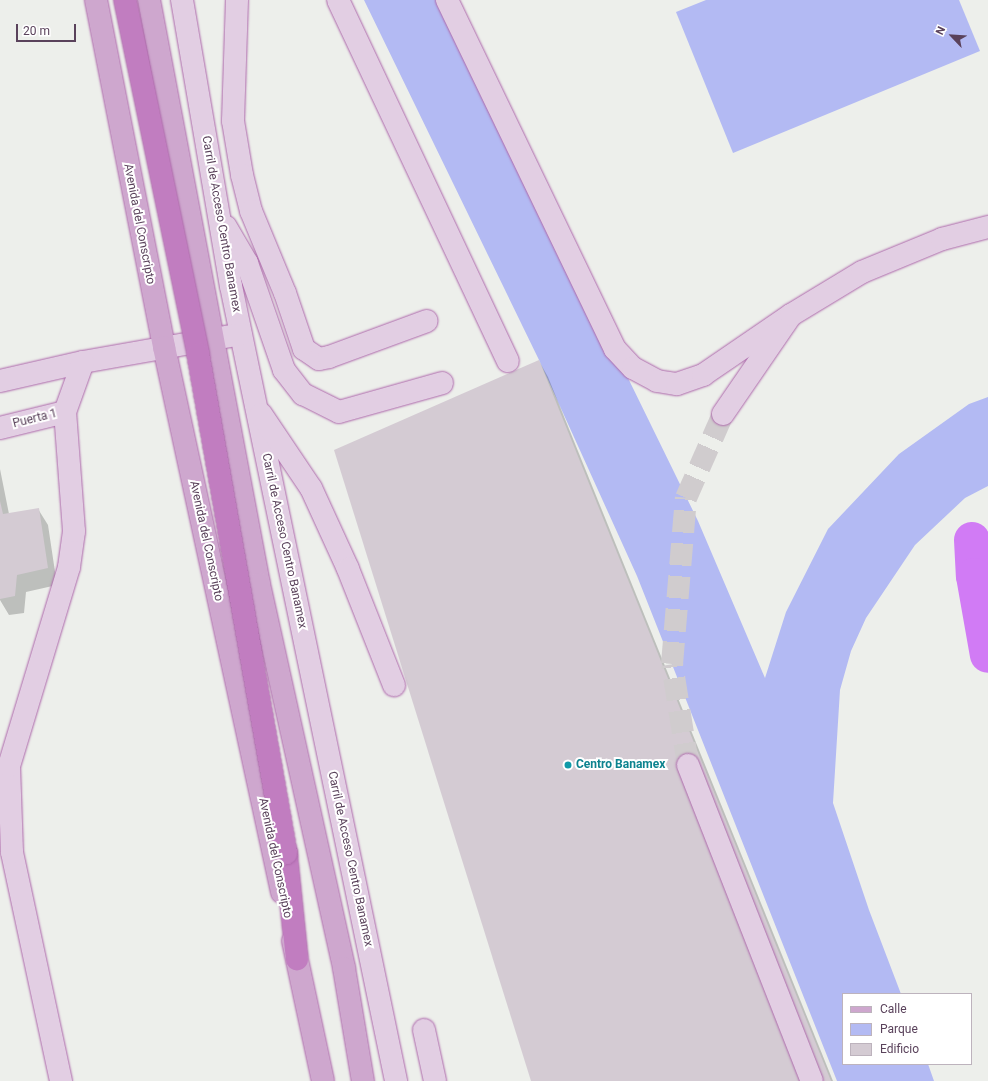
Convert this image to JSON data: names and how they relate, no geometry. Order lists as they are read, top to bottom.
{
  "streets": {
    "main road": ["Avenida del Conscripto"],
    "street": ["Carril de Acceso Centro Banamex", "Puerta 1"]
  },
  "places": ["Centro Banamex"],
  "legend": ["Calle", "Parque", "Edificio"],
  "scale_bar": "20 m",
  "north": "top left"
}
